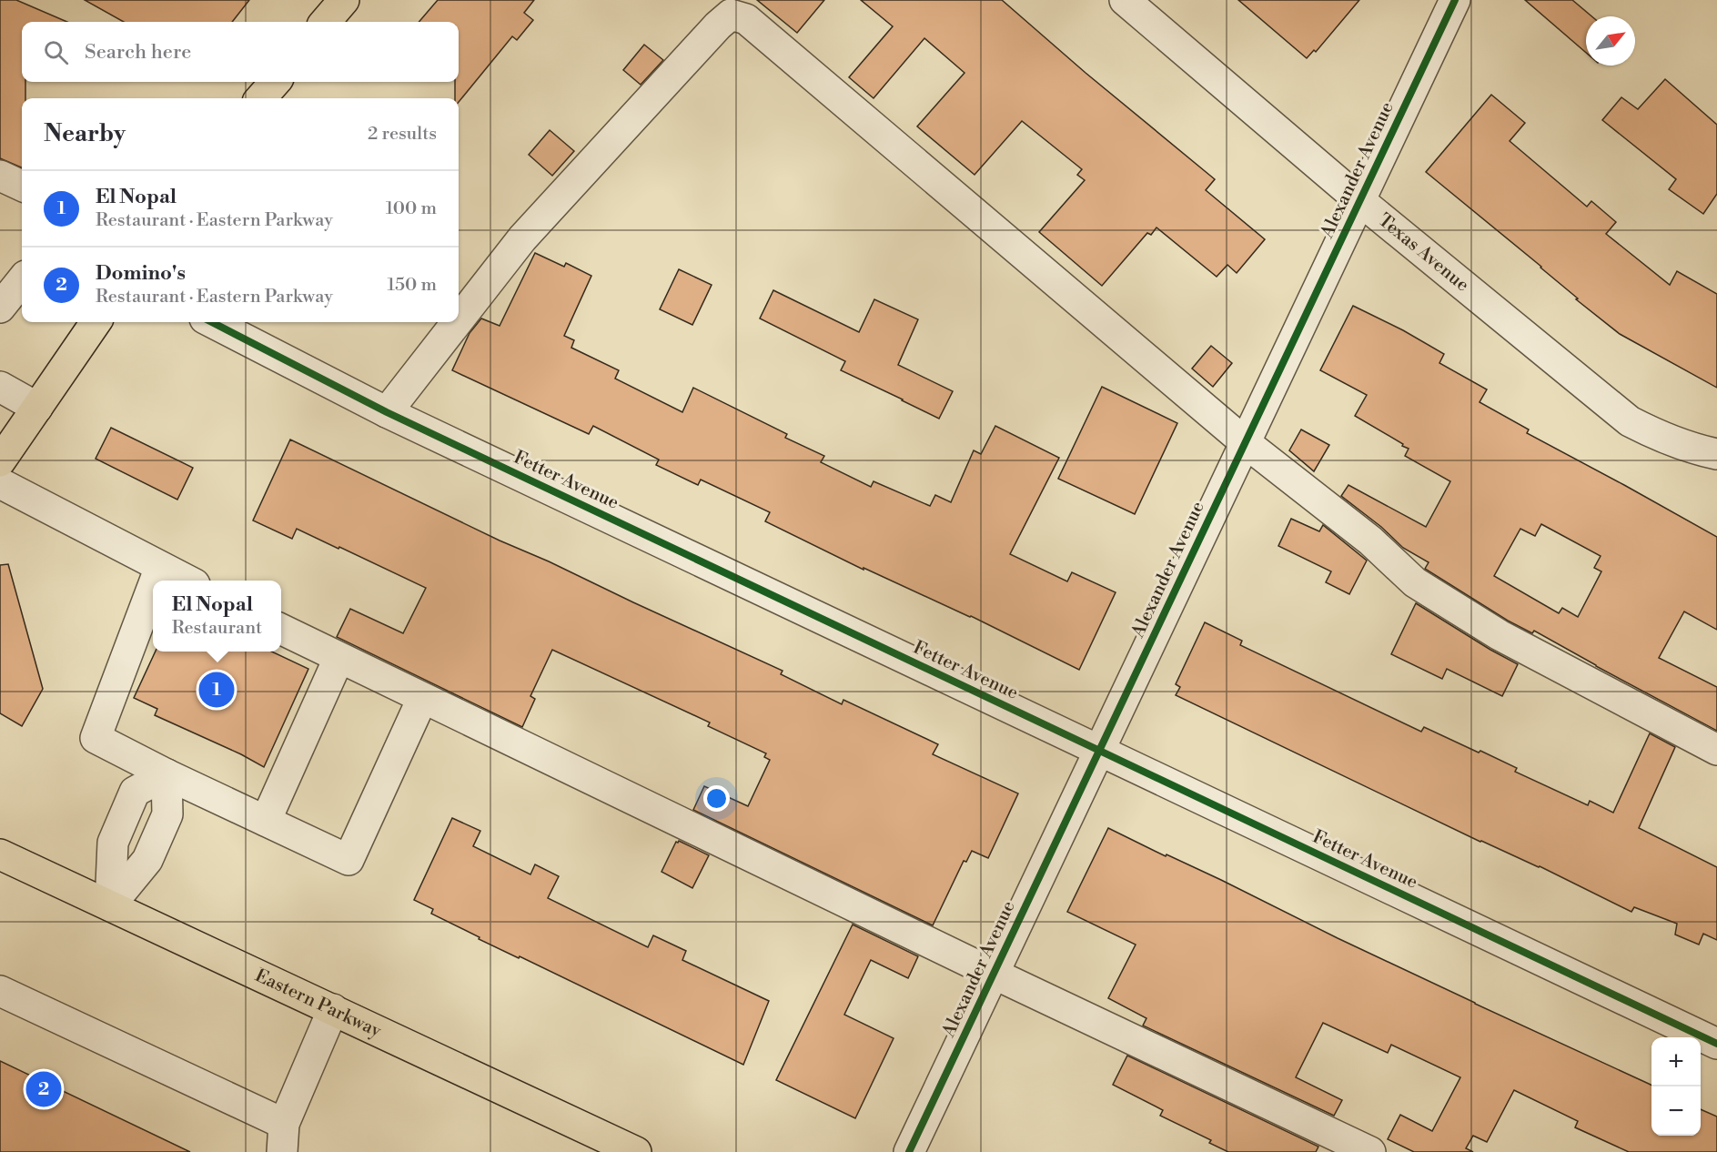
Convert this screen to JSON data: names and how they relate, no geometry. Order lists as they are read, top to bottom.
{
  "streets": {
    "main road": ["Eastern Parkway"],
    "street": ["Alexander Avenue", "Texas Avenue", "Fetter Avenue"]
  },
  "crossings": [
    ["Alexander Avenue", "Texas Avenue"],
    ["Alexander Avenue", "Fetter Avenue"]
  ],
  "north": "top right",
  "page": {
    "search": "Search here",
    "heading": ["Nearby", "2 results"],
    "list": [
      {
        "mark": "1",
        "name": "El Nopal",
        "note": "Restaurant · Eastern Parkway",
        "value": "100 m"
      },
      {
        "mark": "2",
        "name": "Domino's",
        "note": "Restaurant · Eastern Parkway",
        "value": "150 m"
      }
    ],
    "popup": ["El Nopal", "Restaurant"],
    "pins": ["1", "2"],
    "map_buttons": ["+", "−"]
  }
}
